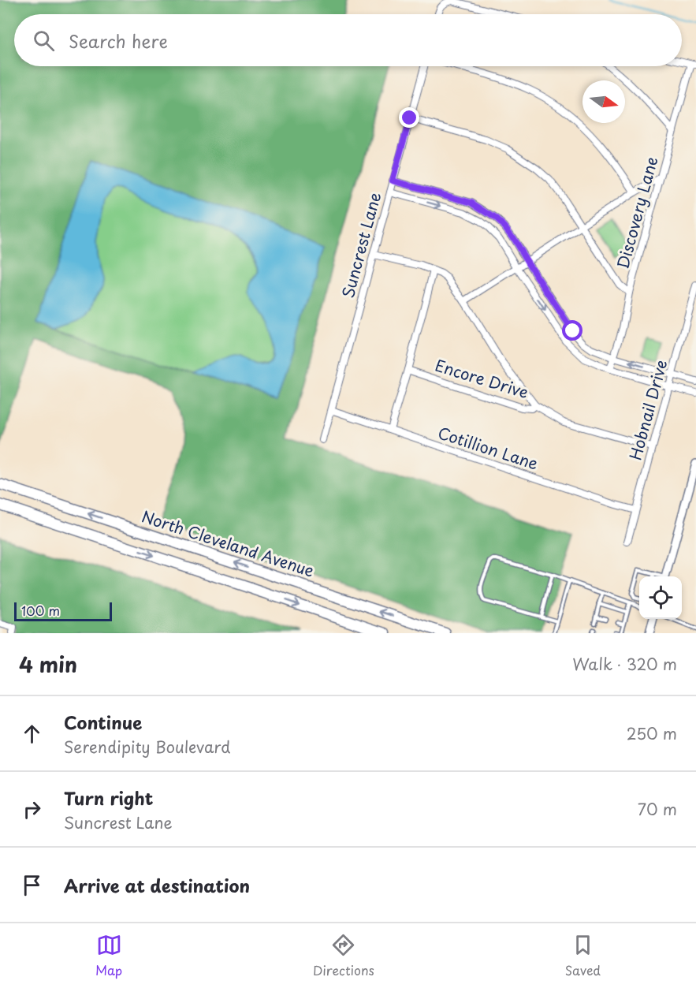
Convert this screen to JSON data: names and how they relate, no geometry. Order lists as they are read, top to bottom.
{
  "streets": {
    "main road": ["North Cleveland Avenue"],
    "street": [
      "Discovery Lane",
      "Suncrest Lane",
      "Encore Drive",
      "Hobnail Drive",
      "Cotillion Lane"
    ]
  },
  "crossings": [
    ["Suncrest Lane", "Cotillion Lane"],
    ["Encore Drive", "Hobnail Drive"],
    ["Hobnail Drive", "Cotillion Lane"]
  ],
  "scale_bar": "100 m",
  "north": "right",
  "page": {
    "search": "Search here",
    "scale": "100 m",
    "heading": ["4 min", "Walk · 320 m"],
    "list": [
      ["Continue", "Serendipity Boulevard", "250 m"],
      ["Turn right", "Suncrest Lane", "70 m"],
      "Arrive at destination"
    ],
    "nav": ["Map", "Directions", "Saved"]
  }
}
